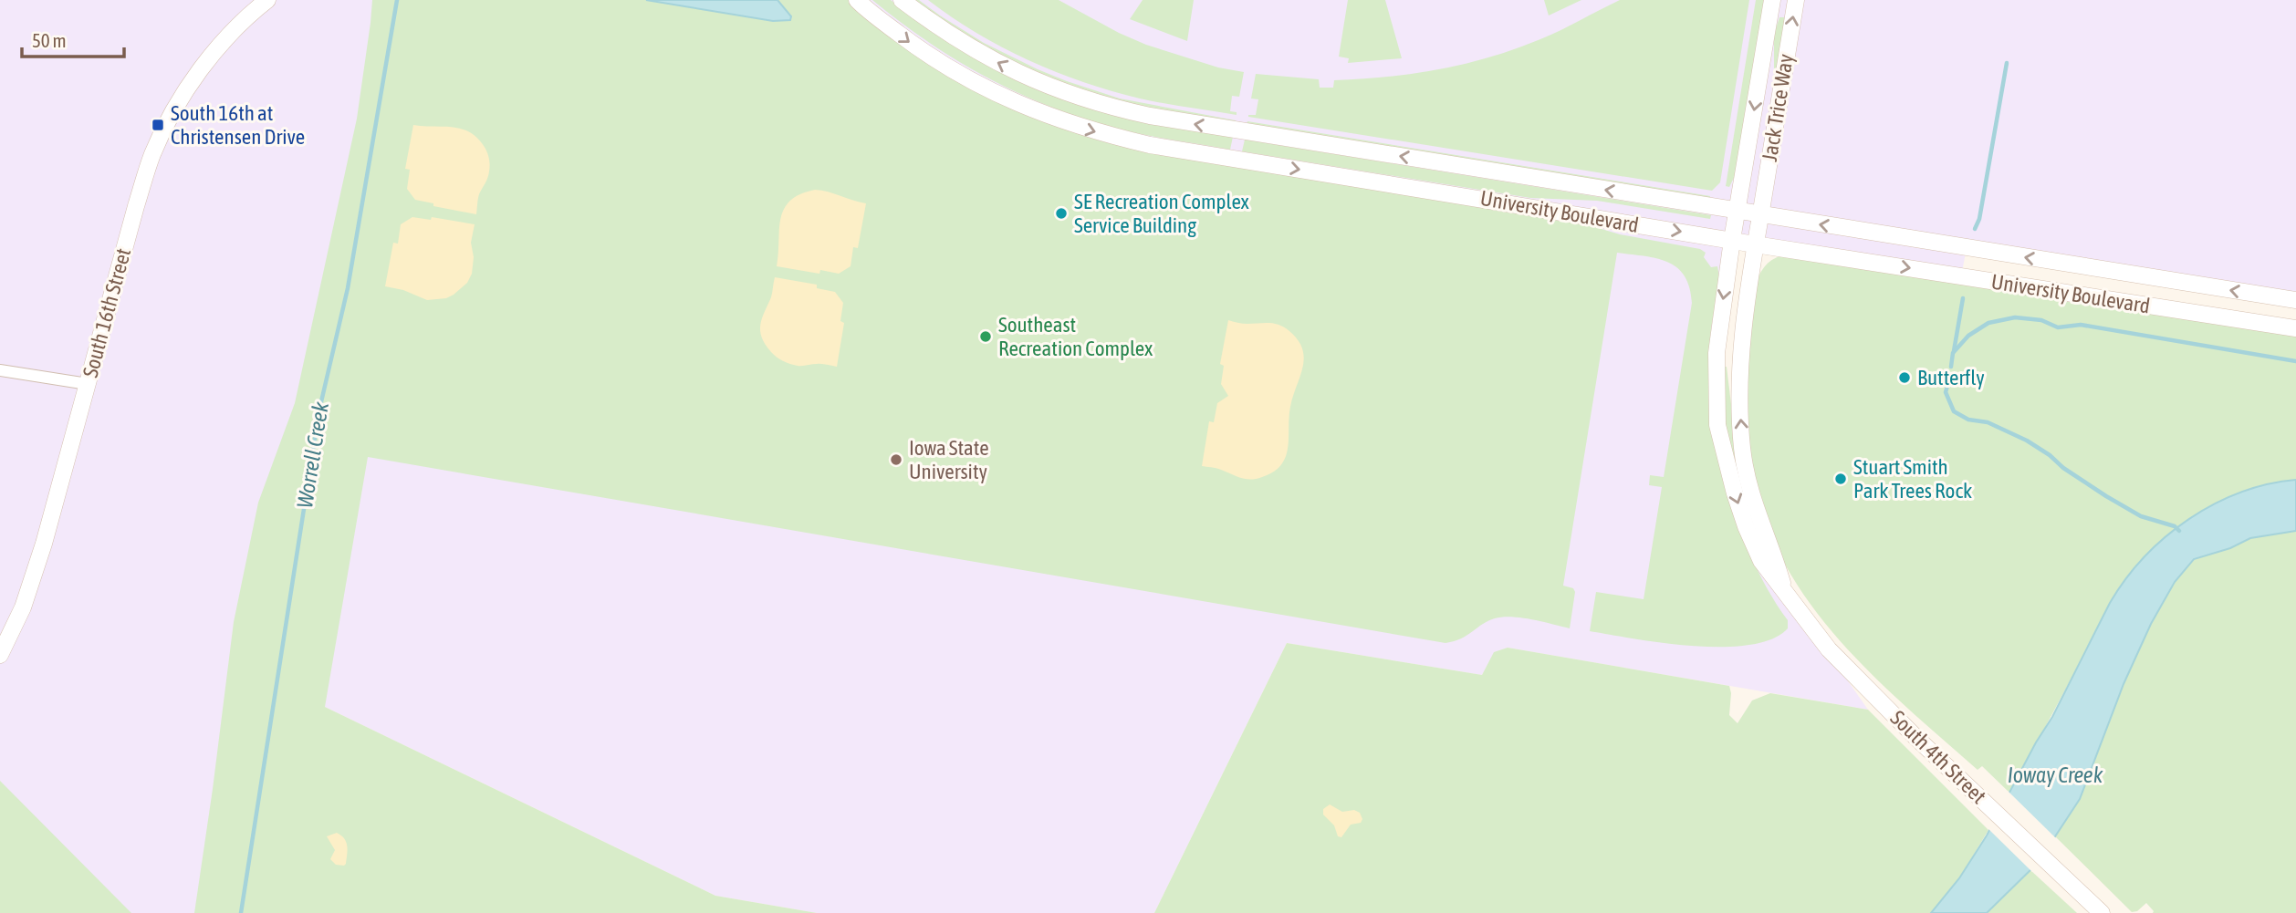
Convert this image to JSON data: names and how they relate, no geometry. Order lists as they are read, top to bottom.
{
  "streets": {
    "main road": [
      "Jack Trice Way",
      "University Boulevard",
      "South 16th Street",
      "South 4th Street"
    ]
  },
  "crossings": [
    ["Jack Trice Way", "University Boulevard"],
    ["Jack Trice Way", "South 4th Street"],
    ["University Boulevard", "South 4th Street"]
  ],
  "water": ["Worrell Creek", "Ioway Creek"],
  "places": {
    "transit": ["South 16th at Christensen Drive"],
    "other": [
      "SE Recreation Complex Service Building",
      "Southeast Recreation Complex",
      "Butterfly",
      "Iowa State University",
      "Stuart Smith Park Trees Rock"
    ]
  },
  "scale_bar": "50 m"
}
